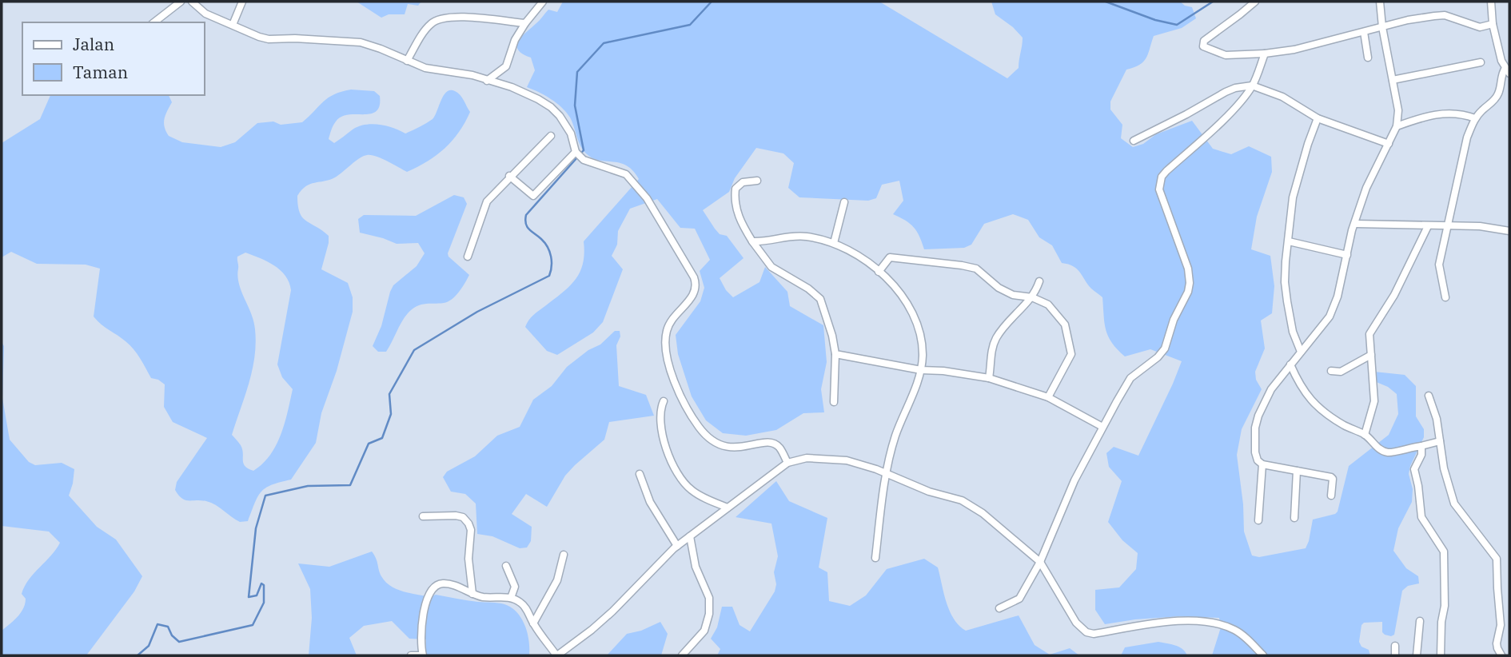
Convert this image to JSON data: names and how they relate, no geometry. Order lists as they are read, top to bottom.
{
  "legend": ["Jalan", "Taman"]
}
